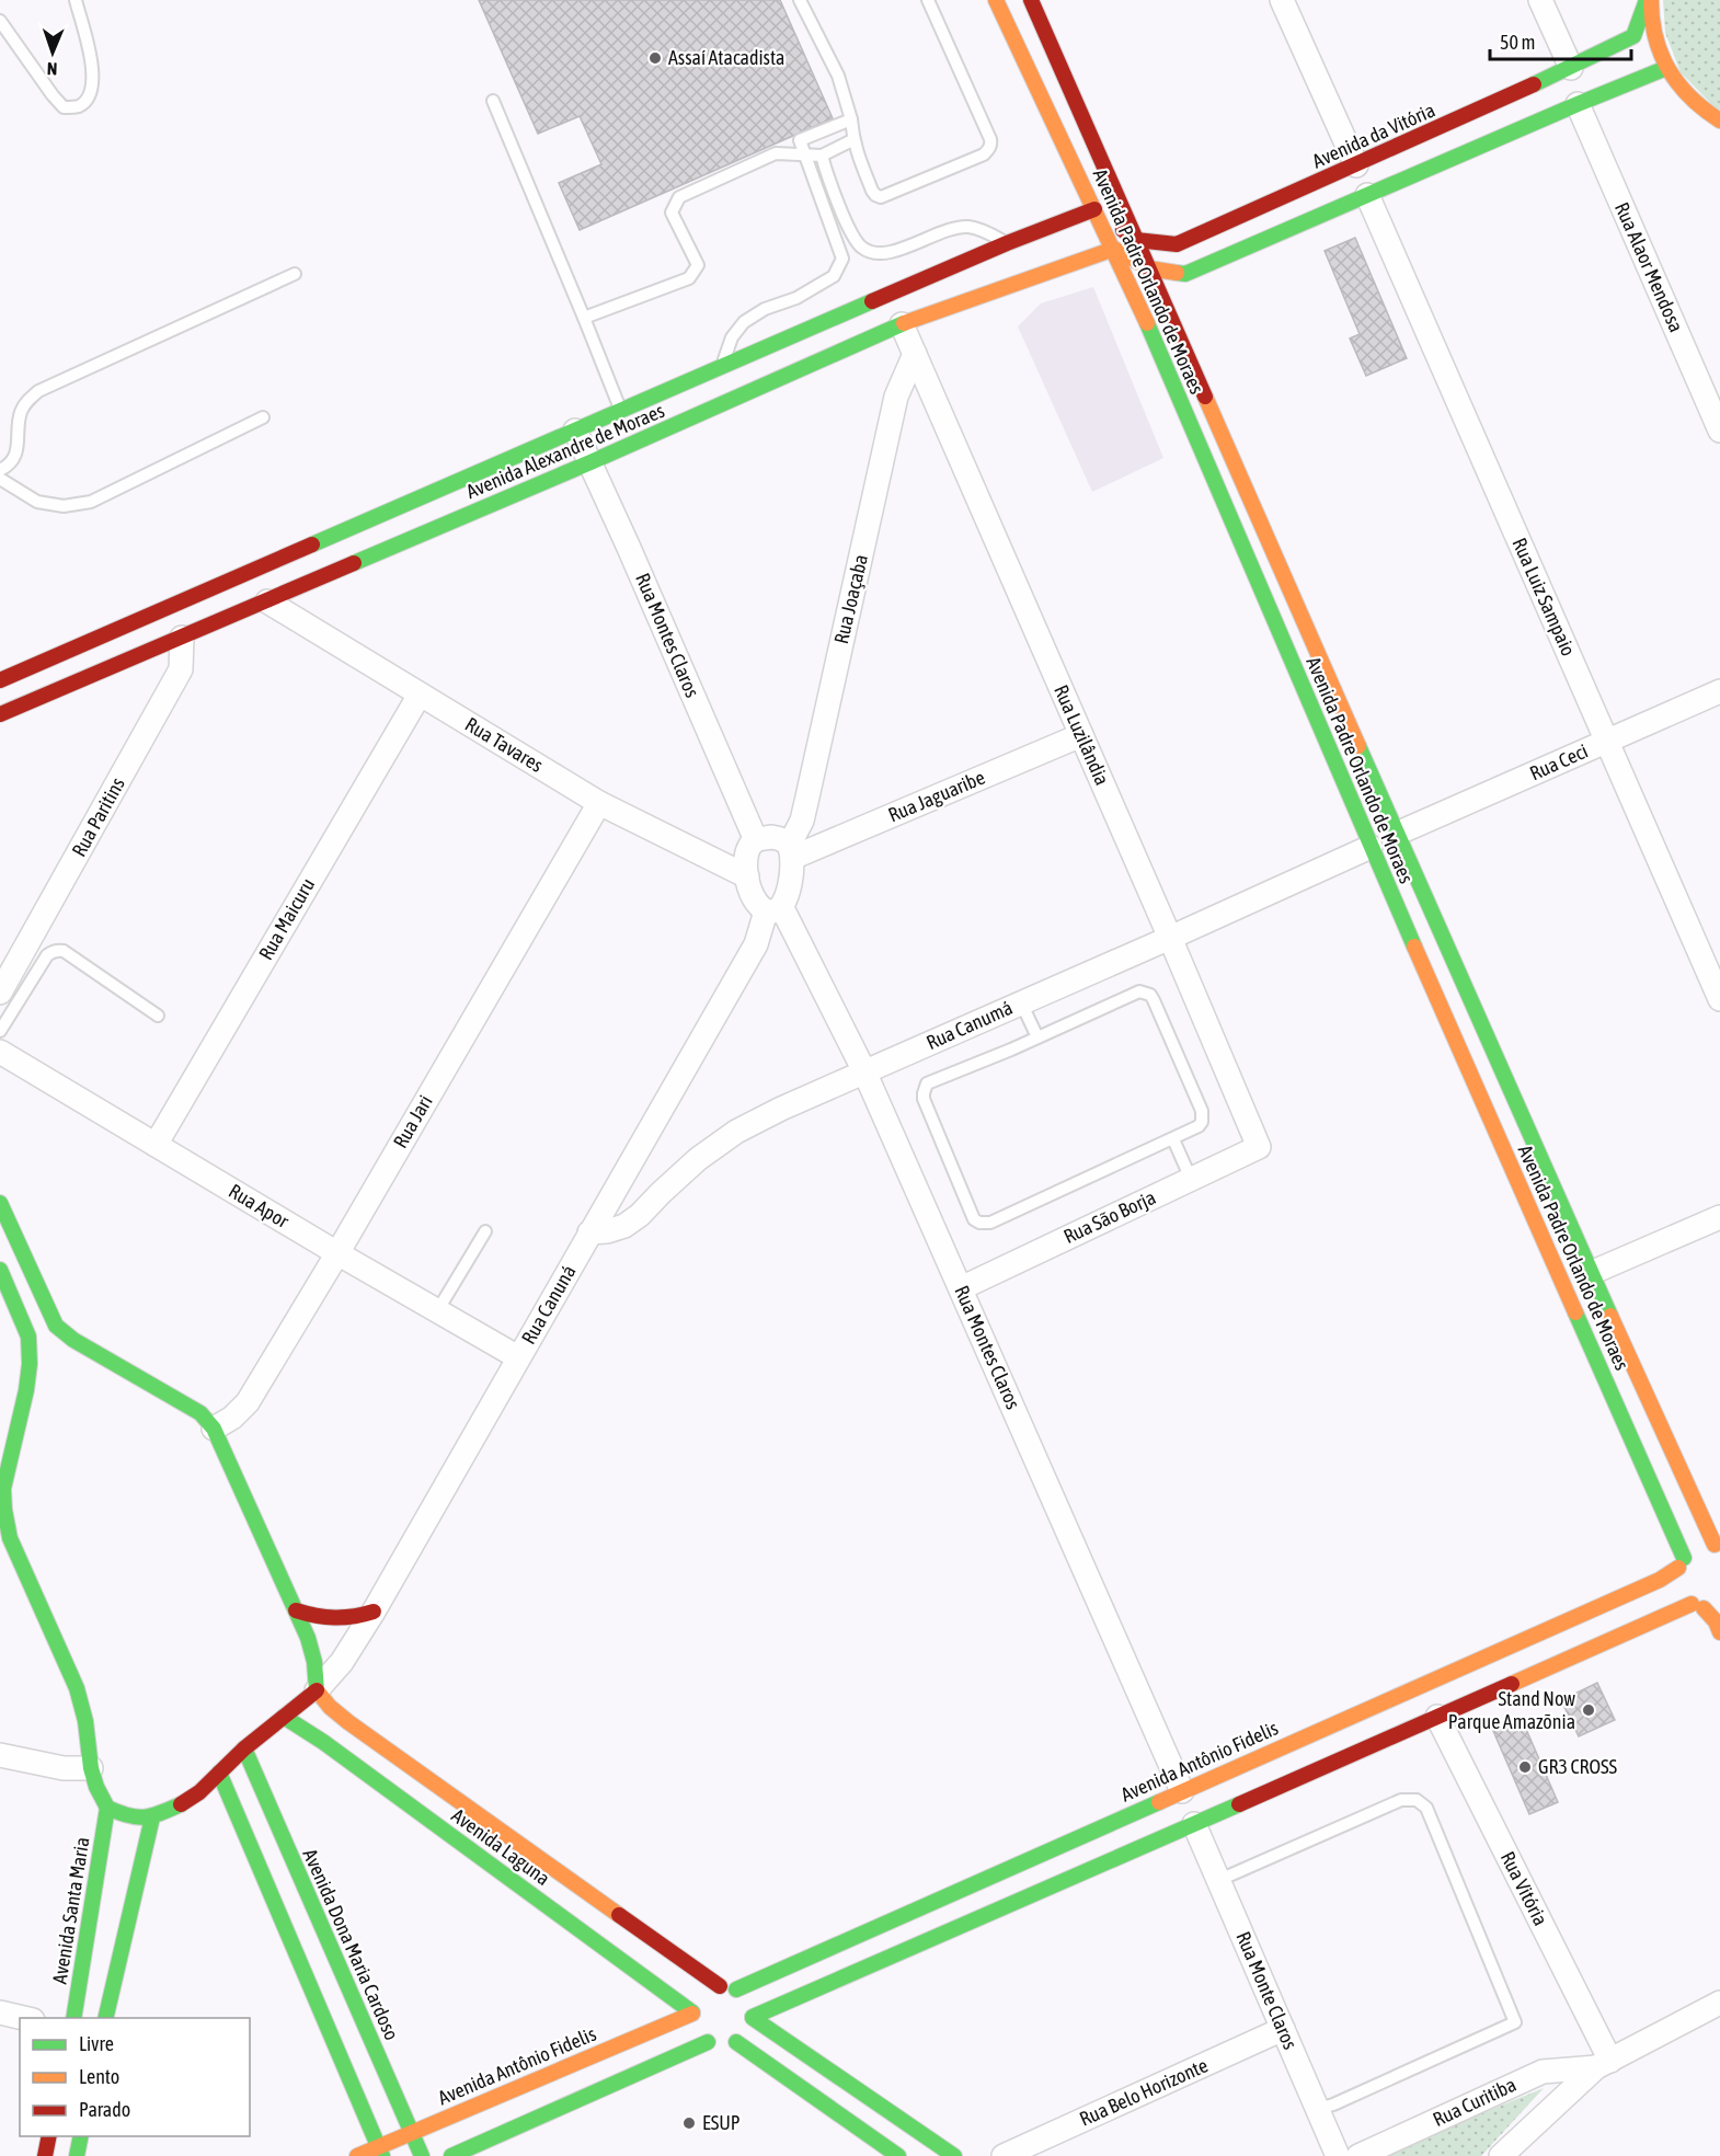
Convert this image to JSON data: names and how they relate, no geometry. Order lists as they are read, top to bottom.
{
  "streets": {
    "main road": [
      "Avenida da Vitória",
      "Avenida Padre Orlando de Moraes",
      "Avenida Alexandre de Moraes",
      "Avenida Antônio Fidelis",
      "Avenida Laguna",
      "Avenida Santa Maria",
      "Avenida Dona Maria Cardoso"
    ],
    "street": [
      "Rua Alaor Mendosa",
      "Rua Luiz Sampaio",
      "Rua Joaçaba",
      "Rua Montes Claros",
      "Rua Luzilândia",
      "Rua Tavares",
      "Rua Ceci",
      "Rua Jaguaribe",
      "Rua Paritins",
      "Rua Maicuru",
      "Rua Canumá",
      "Rua Jari",
      "Rua Apor",
      "Rua São Borja",
      "Rua Canuná",
      "Rua Vitória",
      "Rua Monte Claros",
      "Rua Belo Horizonte",
      "Rua Curitiba"
    ]
  },
  "crossings": [
    ["Avenida da Vitória", "Avenida Padre Orlando de Moraes"],
    ["Avenida da Vitória", "Avenida Alexandre de Moraes"],
    ["Avenida Padre Orlando de Moraes", "Avenida Alexandre de Moraes"],
    ["Avenida Padre Orlando de Moraes", "Rua Ceci"],
    ["Avenida Padre Orlando de Moraes", "Rua Canumá"],
    ["Avenida Padre Orlando de Moraes", "Avenida Antônio Fidelis"],
    ["Avenida Alexandre de Moraes", "Rua Montes Claros"],
    ["Avenida Alexandre de Moraes", "Rua Luzilândia"],
    ["Avenida Alexandre de Moraes", "Rua Tavares"],
    ["Avenida Alexandre de Moraes", "Rua Paritins"],
    ["Rua Luiz Sampaio", "Rua Ceci"],
    ["Rua Joaçaba", "Rua Montes Claros"],
    ["Rua Joaçaba", "Rua Luzilândia"],
    ["Rua Joaçaba", "Rua Tavares"],
    ["Rua Joaçaba", "Rua Jaguaribe"],
    ["Rua Joaçaba", "Rua Canuná"],
    ["Rua Montes Claros", "Rua Tavares"],
    ["Rua Montes Claros", "Rua Jaguaribe"],
    ["Rua Montes Claros", "Rua Canumá"],
    ["Rua Montes Claros", "Rua São Borja"],
    ["Rua Montes Claros", "Rua Canuná"],
    ["Rua Montes Claros", "Avenida Antônio Fidelis"],
    ["Rua Luzilândia", "Rua Jaguaribe"],
    ["Rua Luzilândia", "Rua Canumá"],
    ["Rua Luzilândia", "Rua São Borja"],
    ["Rua Tavares", "Rua Jaguaribe"],
    ["Rua Tavares", "Rua Maicuru"],
    ["Rua Tavares", "Rua Jari"],
    ["Rua Tavares", "Rua Canuná"],
    ["Rua Jaguaribe", "Rua Canuná"],
    ["Rua Maicuru", "Rua Apor"],
    ["Rua Canumá", "Rua Canuná"],
    ["Rua Jari", "Rua Apor"],
    ["Rua Apor", "Rua Canuná"],
    ["Rua Canuná", "Avenida Laguna"],
    ["Avenida Antônio Fidelis", "Avenida Laguna"],
    ["Avenida Antônio Fidelis", "Avenida Dona Maria Cardoso"],
    ["Rua Vitória", "Rua Curitiba"],
    ["Rua Monte Claros", "Rua Belo Horizonte"]
  ],
  "places": [
    "Assaí Atacadista",
    "Stand Now Parque Amazõnia",
    "GR3 CROSS",
    "ESUP"
  ],
  "legend": ["Livre", "Lento", "Parado"],
  "scale_bar": "50 m",
  "north": "bottom"
}
